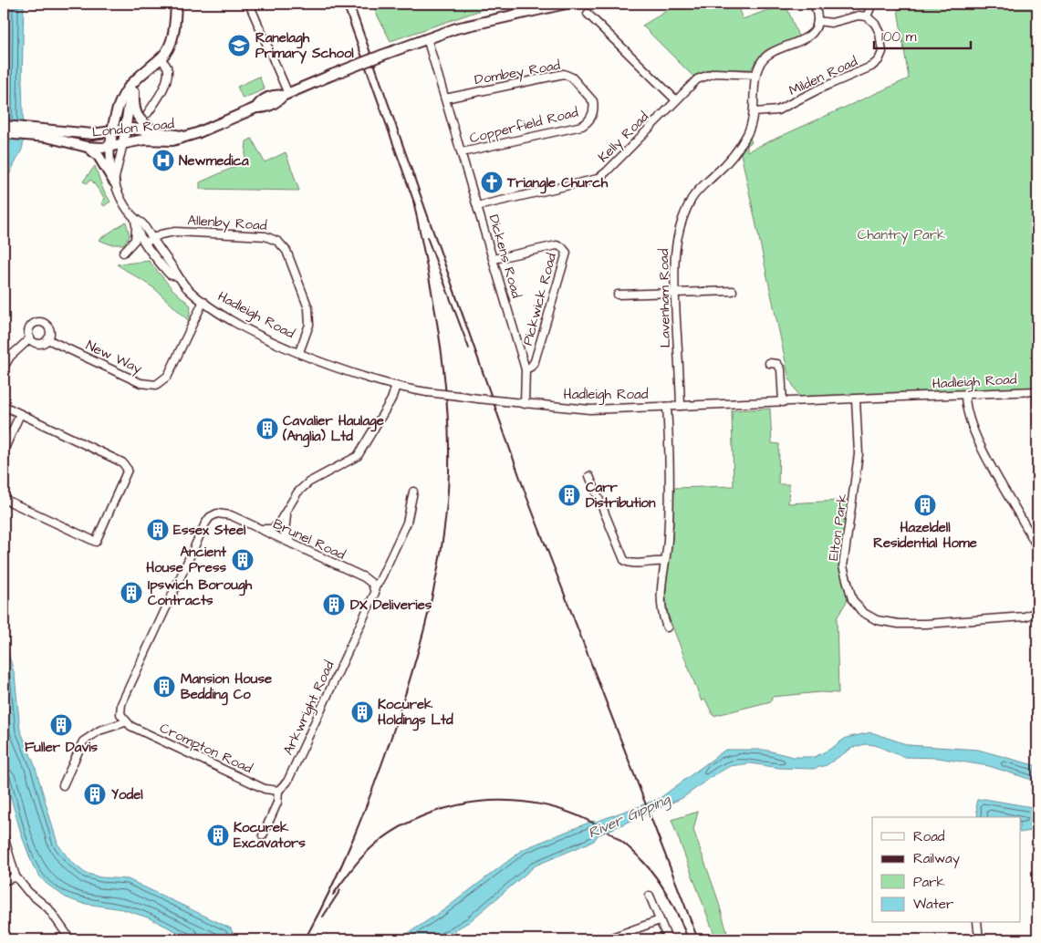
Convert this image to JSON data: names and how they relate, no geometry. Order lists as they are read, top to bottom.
{
  "streets": {
    "main road": ["London Road", "Hadleigh Road"],
    "street": [
      "Dombey Road",
      "Milden Road",
      "Copperfield Road",
      "Kelly Road",
      "Allenby Road",
      "Dickens Road",
      "Lavenham Road",
      "Pickwick Road",
      "New Way",
      "Elton Park",
      "Brunel Road",
      "Arkwright Road",
      "Crompton Road"
    ]
  },
  "crossings": [
    ["Dombey Road", "Copperfield Road"],
    ["Dombey Road", "Dickens Road"],
    ["Milden Road", "Lavenham Road"],
    ["Copperfield Road", "Dickens Road"],
    ["London Road", "Dickens Road"],
    ["London Road", "Hadleigh Road"],
    ["Kelly Road", "Dickens Road"],
    ["Kelly Road", "Lavenham Road"],
    ["Allenby Road", "Hadleigh Road"],
    ["Dickens Road", "Pickwick Road"],
    ["Dickens Road", "Hadleigh Road"],
    ["Lavenham Road", "Hadleigh Road"],
    ["Hadleigh Road", "New Way"],
    ["Hadleigh Road", "Elton Park"],
    ["Brunel Road", "Arkwright Road"],
    ["Brunel Road", "Crompton Road"],
    ["Arkwright Road", "Crompton Road"]
  ],
  "water": ["River Gipping"],
  "parks": ["Chantry Park"],
  "places": {
    "school or university": ["Ranelagh Primary School"],
    "hospital": ["Newmedica"],
    "church": ["Triangle Church"],
    "building": [
      "Cavalier Haulage (Anglia) Ltd",
      "Carr Distribution",
      "Hazeldell Residential Home",
      "Essex Steel",
      "Ancient House Press",
      "Ipswich Borough Contracts",
      "DX Deliveries",
      "Mansion House Bedding Co",
      "Kocurek Holdings Ltd",
      "Fuller Davis",
      "Yodel",
      "Kocurek Excavators"
    ]
  },
  "legend": [
    "Road",
    "Railway",
    "Park",
    "Water"
  ],
  "scale_bar": "100 m"
}
